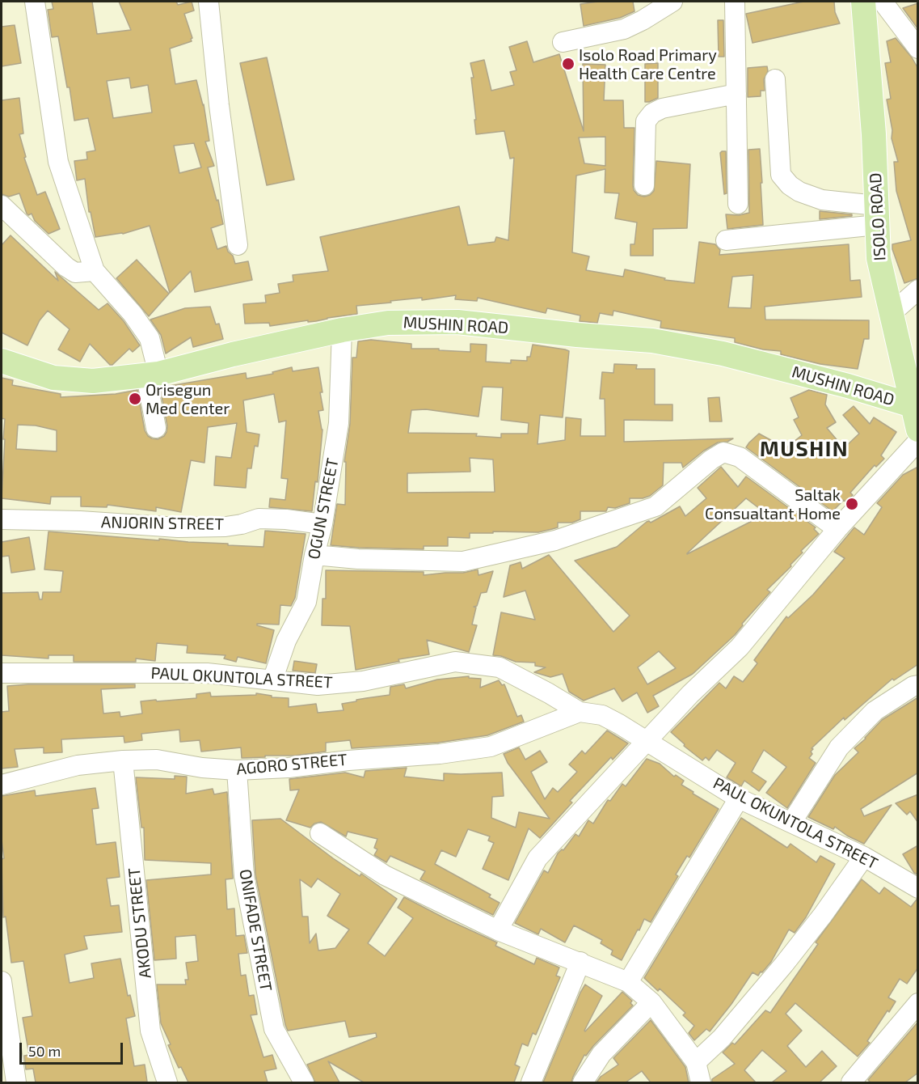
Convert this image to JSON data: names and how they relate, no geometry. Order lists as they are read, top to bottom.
{
  "streets": {
    "main road": ["ISOLO ROAD", "MUSHIN ROAD"],
    "street": [
      "OGUN STREET",
      "ANJORIN STREET",
      "PAUL OKUNTOLA STREET",
      "AGORO STREET",
      "AKODU STREET",
      "ONIFADE STREET"
    ]
  },
  "crossings": [
    ["ISOLO ROAD", "MUSHIN ROAD"],
    ["MUSHIN ROAD", "OGUN STREET"],
    ["OGUN STREET", "ANJORIN STREET"],
    ["OGUN STREET", "PAUL OKUNTOLA STREET"],
    ["PAUL OKUNTOLA STREET", "AGORO STREET"],
    ["AGORO STREET", "AKODU STREET"],
    ["AGORO STREET", "ONIFADE STREET"]
  ],
  "districts": ["MUSHIN"],
  "places": ["Isolo Road Primary Health Care Centre", "Orisegun Med Center", "Saltak Consualtant Home"],
  "scale_bar": "50 m"
}
